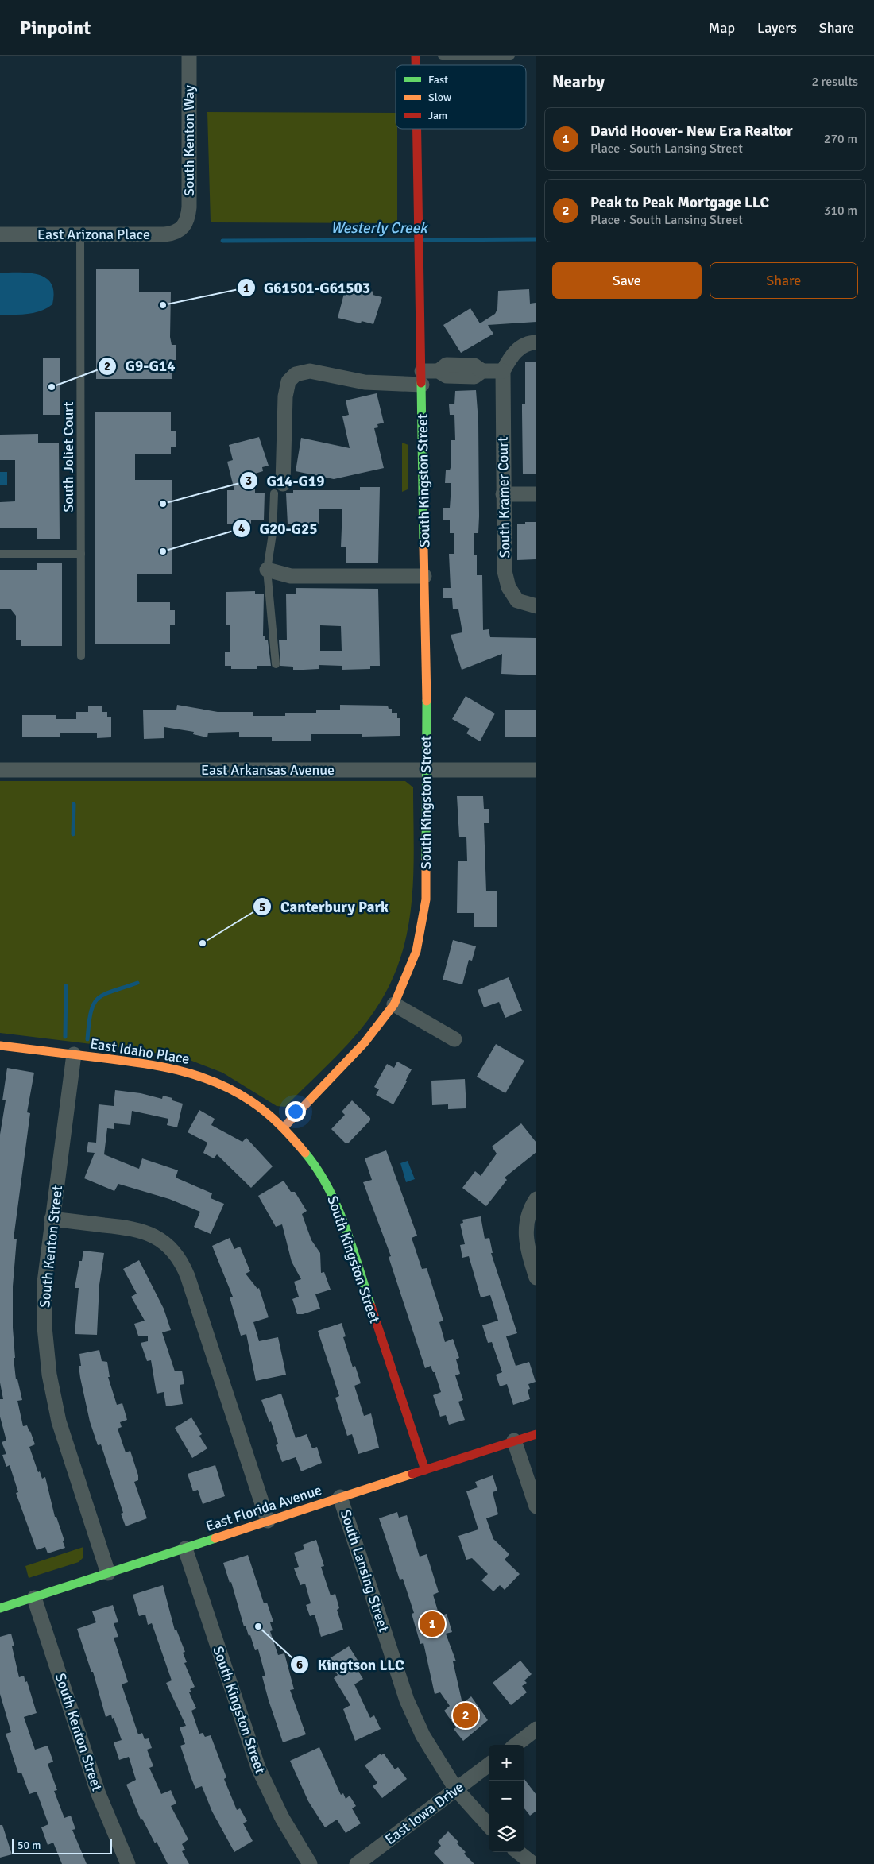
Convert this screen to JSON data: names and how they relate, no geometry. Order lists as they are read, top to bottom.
{
  "streets": {
    "street": [
      "South Kenton Way",
      "East Arizona Place",
      "South Kingston Street",
      "South Kramer Court",
      "East Arkansas Avenue",
      "East Idaho Place",
      "South Kenton Street",
      "East Florida Avenue",
      "South Lansing Street",
      "East Iowa Drive"
    ],
    "lane": ["South Joliet Court"]
  },
  "crossings": [
    ["South Kenton Way", "East Arizona Place"],
    ["East Arizona Place", "South Joliet Court"],
    ["South Kingston Street", "East Arkansas Avenue"],
    ["South Kingston Street", "East Idaho Place"],
    ["South Kingston Street", "East Florida Avenue"],
    ["East Idaho Place", "South Kenton Street"],
    ["South Kenton Street", "East Florida Avenue"],
    ["East Florida Avenue", "South Lansing Street"],
    ["South Lansing Street", "East Iowa Drive"]
  ],
  "water": ["Westerly Creek"],
  "places": [
    "G61501-G61503",
    "G9-G14",
    "G14-G19",
    "G20-G25",
    "Canterbury Park",
    "Kingtson LLC"
  ],
  "legend": ["Fast", "Slow", "Jam"],
  "scale_bar": "50 m",
  "page": {
    "header": "Pinpoint",
    "nav": ["Map", "Layers", "Share"],
    "heading": ["Nearby", "2 results"],
    "list": [
      {
        "mark": "1",
        "name": "David Hoover- New Era Realtor",
        "note": "Place · South Lansing Street",
        "value": "270 m"
      },
      {
        "mark": "2",
        "name": "Peak to Peak Mortgage LLC",
        "note": "Place · South Lansing Street",
        "value": "310 m"
      }
    ],
    "buttons": ["Save", "Share"],
    "pins": ["1", "2"],
    "map_buttons": ["+", "−"],
    "scale": "50 m"
  }
}
